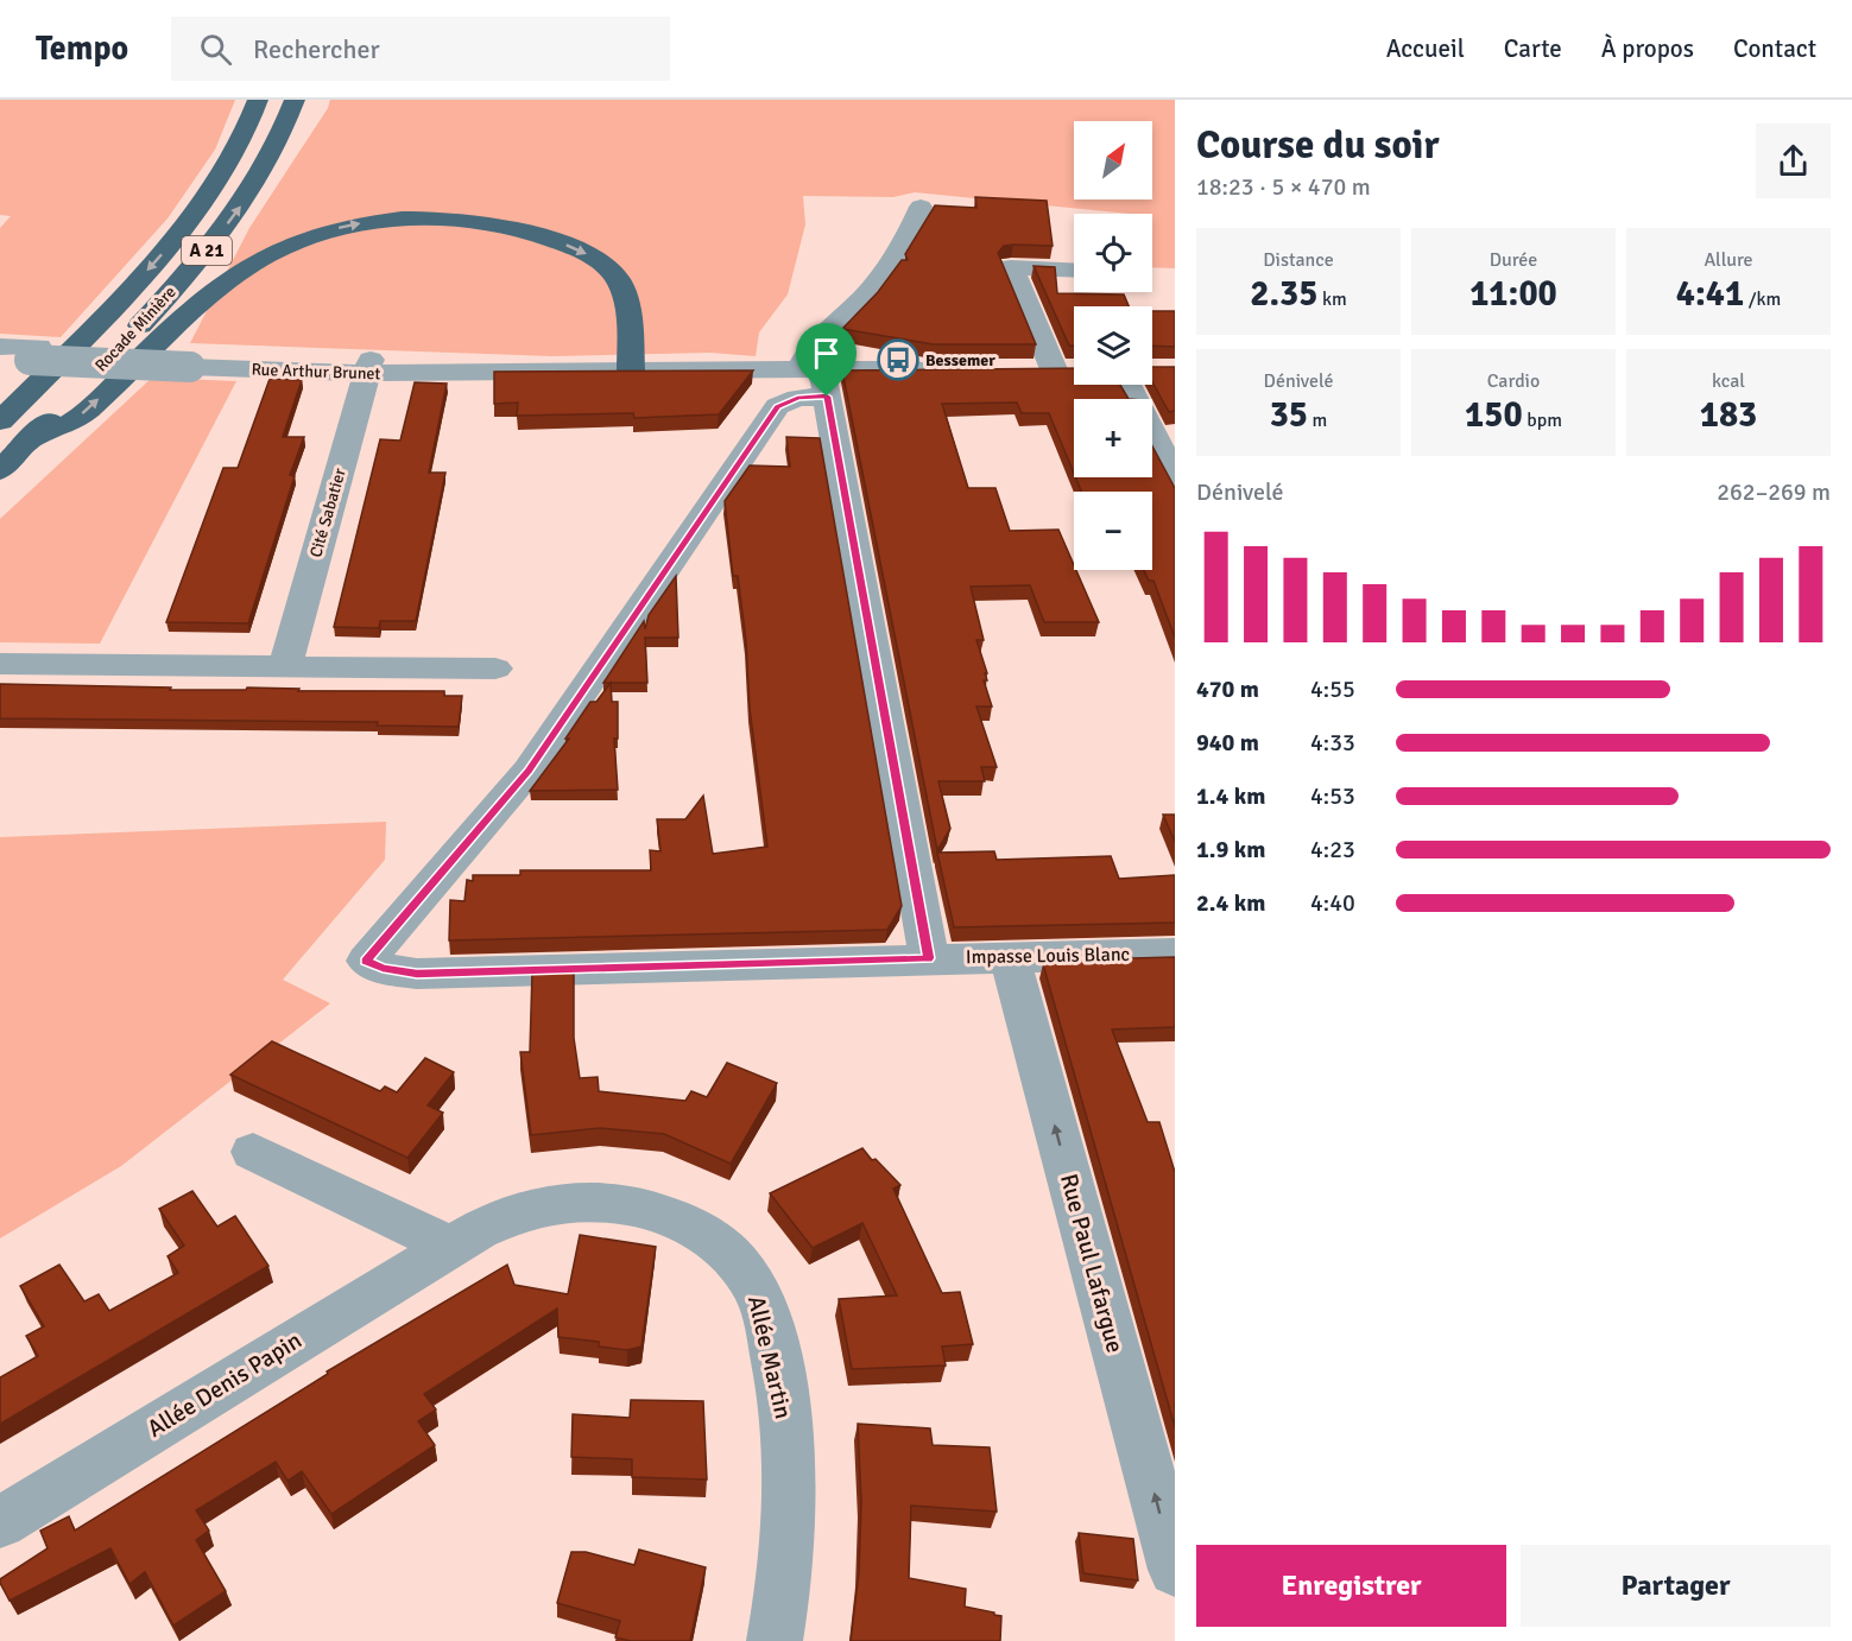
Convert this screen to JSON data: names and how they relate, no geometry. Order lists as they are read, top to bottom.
{
  "streets": {
    "highway": ["A 21", "Rocade Minière"],
    "street": [
      "Rue Arthur Brunet",
      "Cité Sabatier",
      "Impasse Louis Blanc",
      "Rue Paul Lafargue",
      "Allée Martin",
      "Allée Denis Papin"
    ]
  },
  "crossings": [
    ["Rue Arthur Brunet", "Cité Sabatier"],
    ["Rue Arthur Brunet", "Impasse Louis Blanc"],
    ["Impasse Louis Blanc", "Rue Paul Lafargue"],
    ["Allée Martin", "Allée Denis Papin"]
  ],
  "one_way": ["Rue Paul Lafargue"],
  "places": {
    "bus stop": ["Bessemer"]
  },
  "north": "top right",
  "page": {
    "header": "Tempo",
    "search": "Rechercher",
    "nav": [
      "Accueil",
      "Carte",
      "À propos",
      "Contact"
    ],
    "heading": ["Course du soir", "18:23 · 5 × 470 m"],
    "map_buttons": ["+", "−"],
    "stats": [
      ["Distance", "2.35 km"],
      ["Durée", "11:00"],
      ["Allure", "4:41 /km"],
      ["Dénivelé", "35 m"],
      ["Cardio", "150 bpm"],
      ["kcal", "183"]
    ],
    "chart": ["Dénivelé", "262–269 m"],
    "list": [
      {
        "name": "470 m",
        "note": "4:55"
      },
      {
        "name": "940 m",
        "note": "4:33"
      },
      {
        "name": "1.4 km",
        "note": "4:53"
      },
      {
        "name": "1.9 km",
        "note": "4:23"
      },
      {
        "name": "2.4 km",
        "note": "4:40"
      }
    ],
    "buttons": ["Enregistrer", "Partager"]
  }
}
